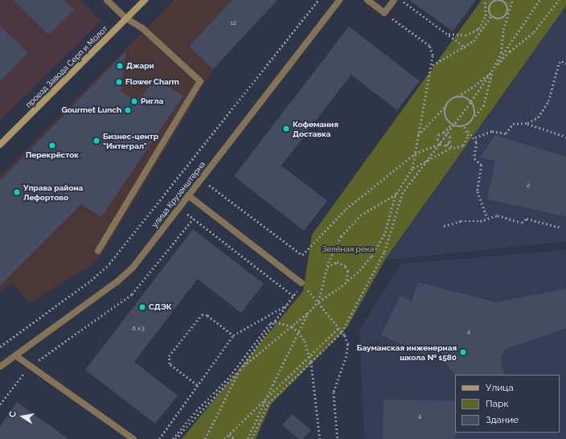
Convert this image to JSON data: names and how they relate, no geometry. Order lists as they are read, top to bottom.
{
  "streets": {
    "street": ["проезд Завода Серп и Молот", "улица Крузенштерна"]
  },
  "parks": ["Зелёная река"],
  "places": [
    "Джари",
    "Flower Charm",
    "Ригла",
    "Gourmet Lunch",
    "Кофемания Доставка",
    "Бизнес-центр \"Интеграл\"",
    "Перекрёсток",
    "Управа района Лефортово",
    "СДЭК",
    "Бауманская инженерная школа № 1580"
  ],
  "house_numbers": [
    "12",
    "2",
    "6 к3",
    "4",
    "4"
  ],
  "legend": ["Улица", "Парк", "Здание"],
  "north": "left"
}
